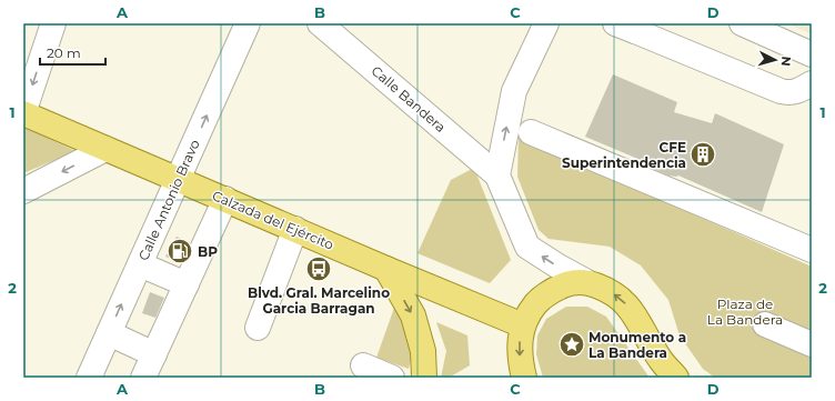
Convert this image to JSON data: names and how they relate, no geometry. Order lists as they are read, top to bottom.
{
  "streets": {
    "main road": ["Calzada del Ejército"],
    "street": ["Calle Bandera", "Calle Antonio Bravo"]
  },
  "crossings": [
    ["Calle Antonio Bravo", "Calzada del Ejército"]
  ],
  "parks": ["Plaza de La Bandera"],
  "places": {
    "building": ["CFE Superintendencia"],
    "fuel station": ["BP"],
    "bus stop": ["Blvd. Gral. Marcelino Garcia Barragan"],
    "place": ["Monumento a La Bandera"]
  },
  "scale_bar": "20 m",
  "north": "right",
  "grid": {
    "columns": [
      "A",
      "B",
      "C",
      "D"
    ],
    "rows": ["1", "2"]
  }
}
